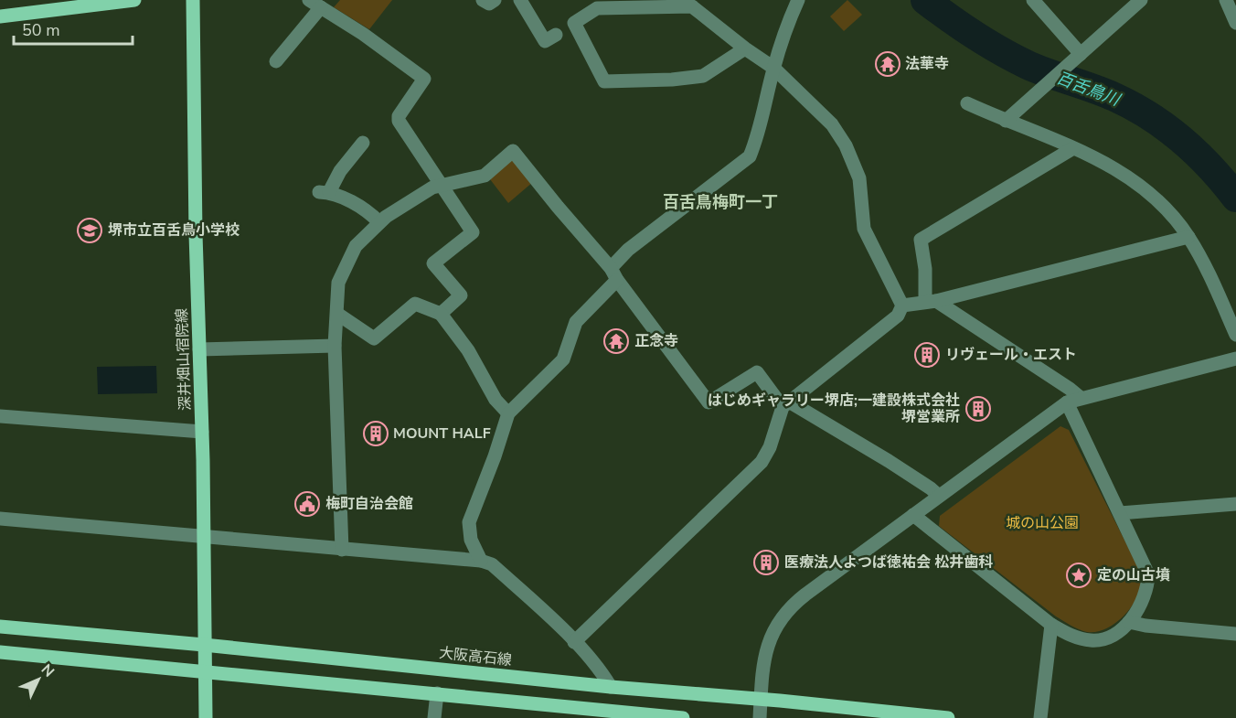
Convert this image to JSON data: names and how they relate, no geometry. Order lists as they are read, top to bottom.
{
  "streets": {
    "main road": ["深井畑山宿院線", "大阪高石線"]
  },
  "crossings": [
    ["深井畑山宿院線", "大阪高石線"]
  ],
  "districts": ["百舌鳥梅町一丁"],
  "water": ["百舌鳥川"],
  "parks": ["城の山公園"],
  "places": {
    "temple": ["法華寺", "正念寺"],
    "school or university": ["堺市立百舌鳥小学校"],
    "building": [
      "リヴェール・エスト",
      "はじめギャラリー堺店;一建設株式会社 堺営業所",
      "MOUNT HALF",
      "医療法人よつば徳祐会 松井歯科"
    ],
    "public building": ["梅町自治会館"],
    "place": ["定の山古墳"]
  },
  "scale_bar": "50 m",
  "north": "top right"
}
